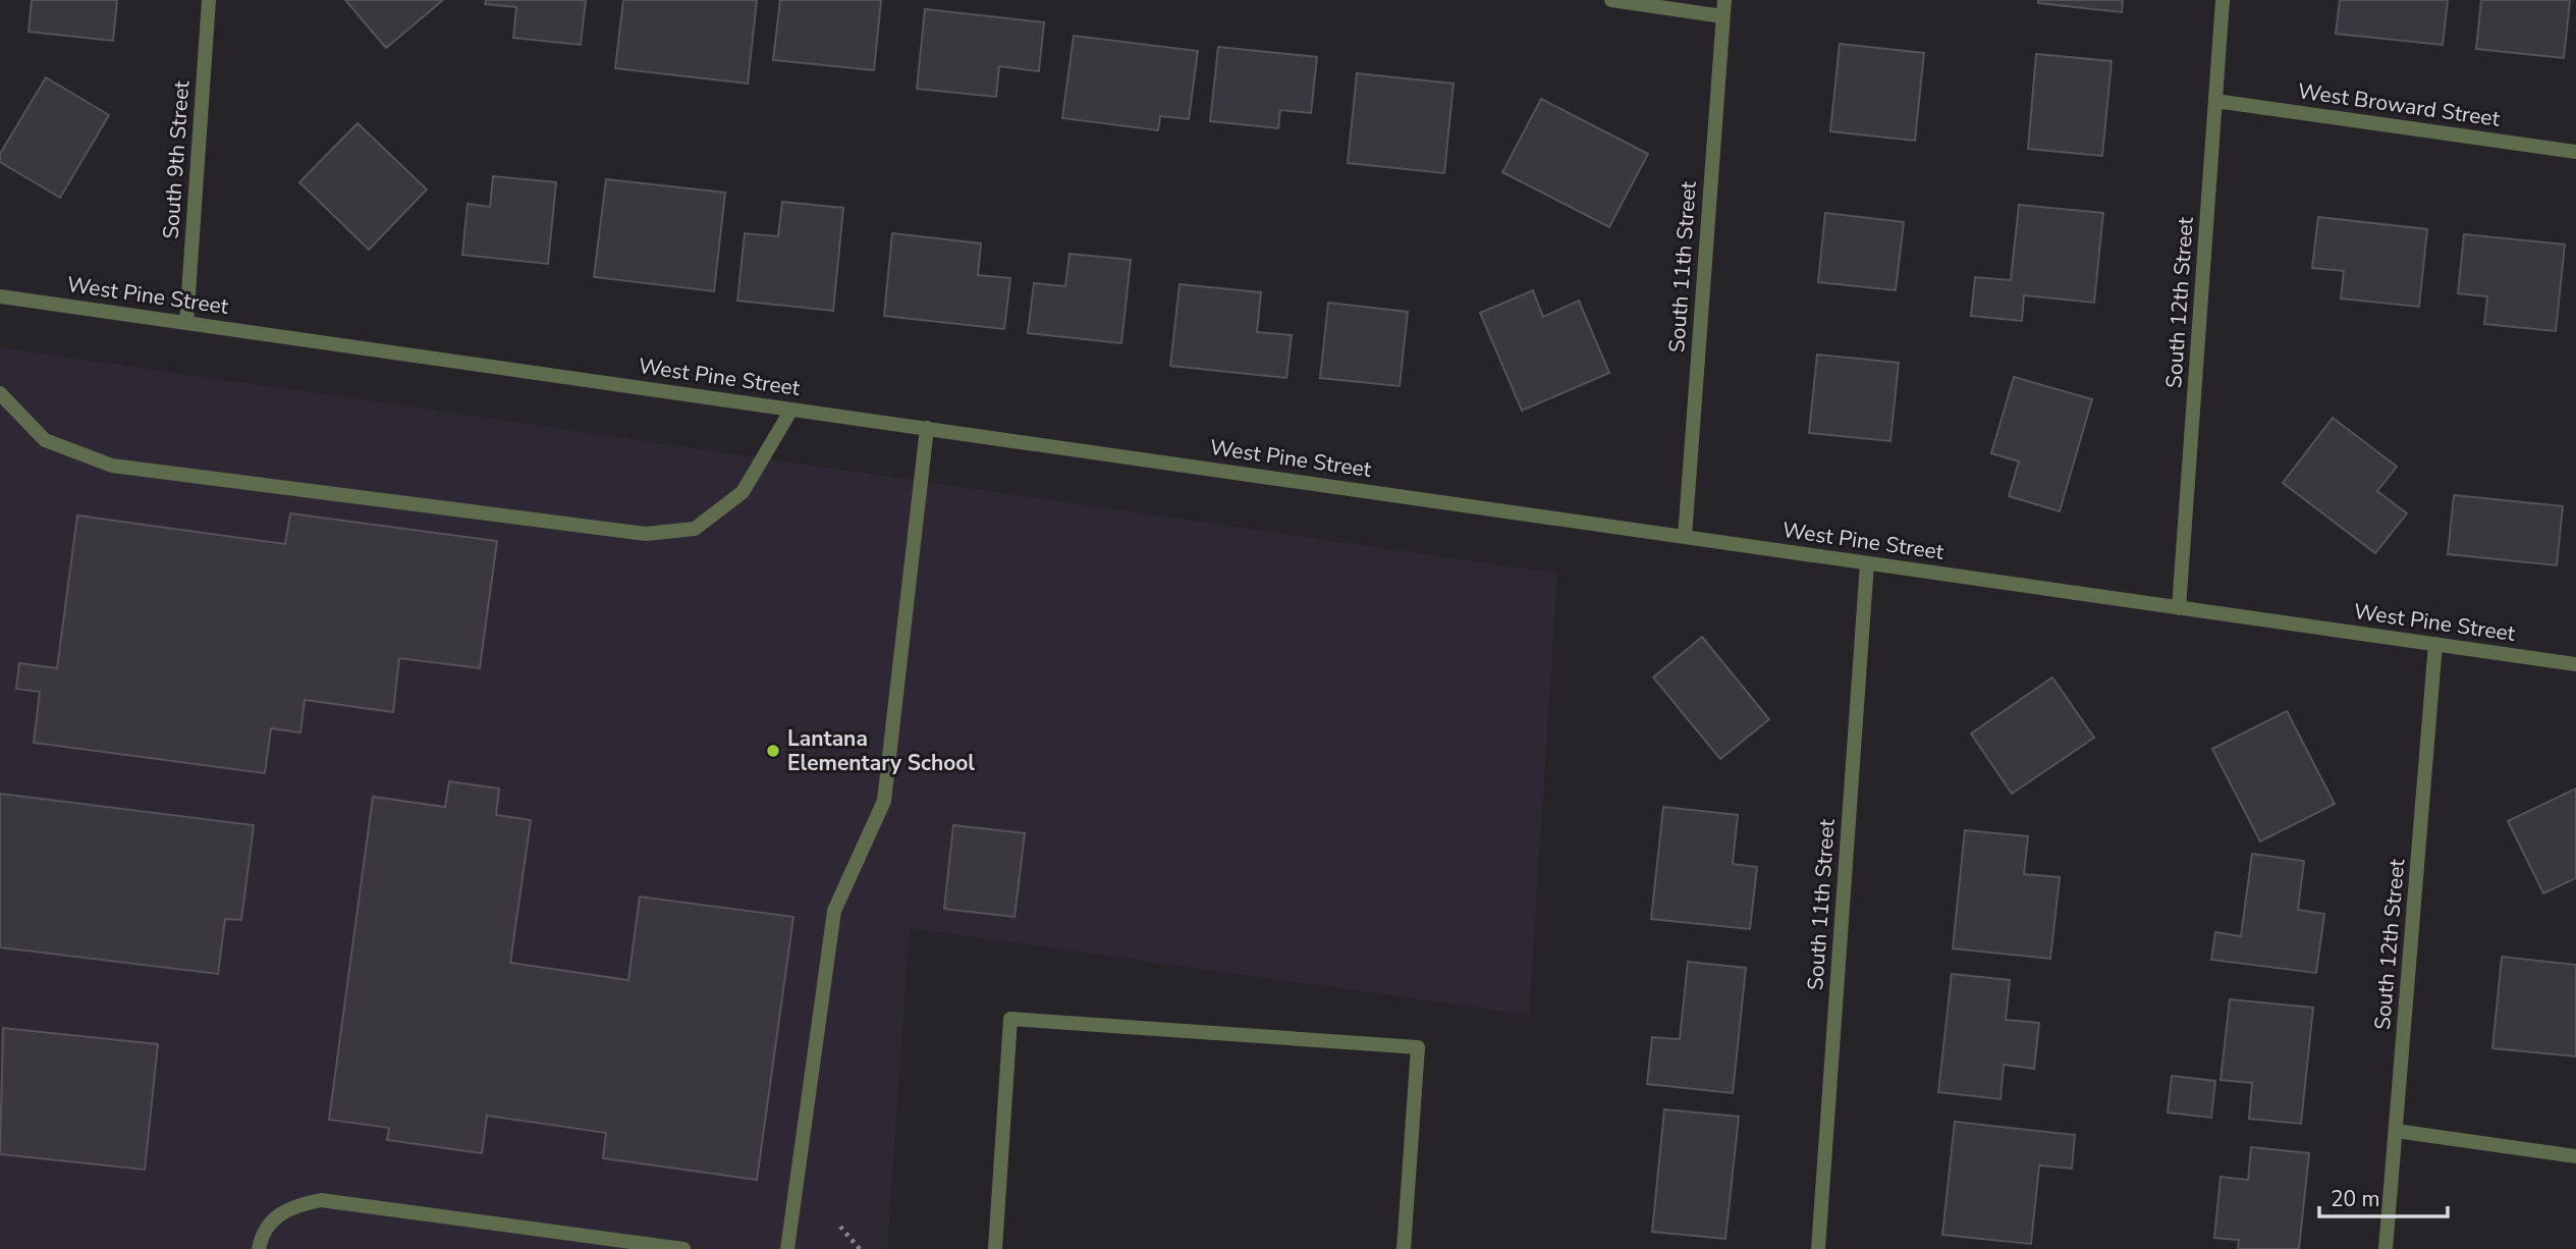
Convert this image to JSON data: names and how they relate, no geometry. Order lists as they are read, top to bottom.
{
  "streets": {
    "street": [
      "West Broward Street",
      "South 9th Street",
      "South 11th Street",
      "West Pine Street",
      "South 12th Street"
    ]
  },
  "crossings": [
    ["West Broward Street", "South 12th Street"],
    ["South 9th Street", "West Pine Street"],
    ["South 11th Street", "West Pine Street"],
    ["West Pine Street", "South 12th Street"]
  ],
  "places": ["Lantana Elementary School"],
  "scale_bar": "20 m"
}
